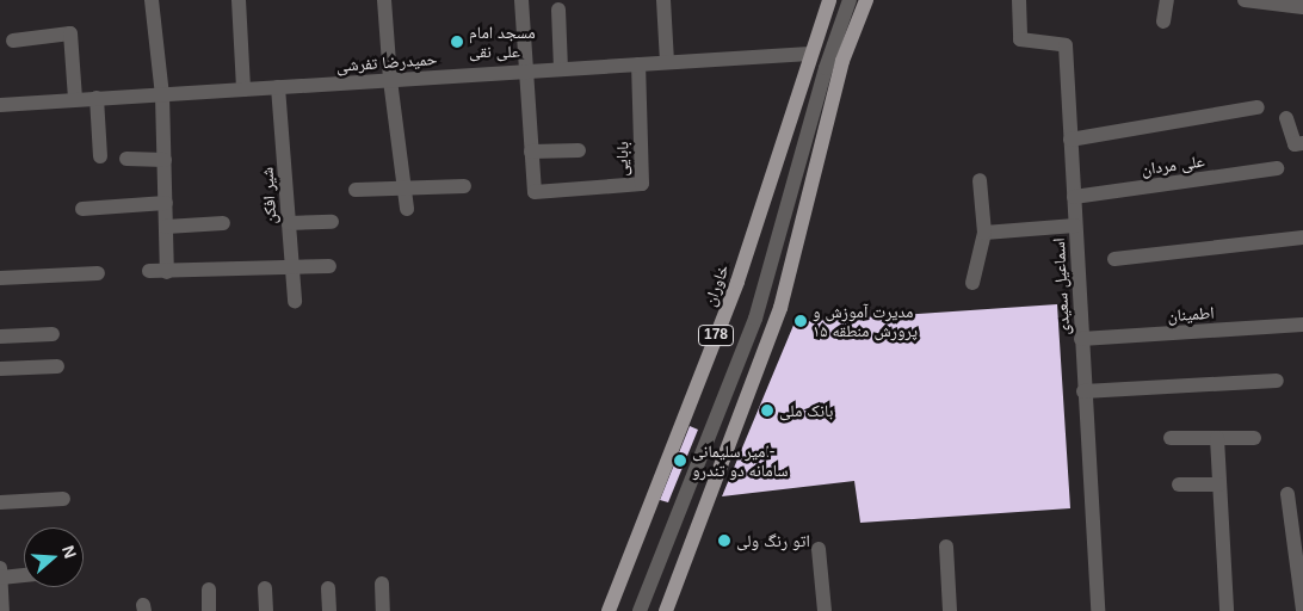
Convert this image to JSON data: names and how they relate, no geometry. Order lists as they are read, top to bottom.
{
  "streets": {
    "main road": ["خاوران", "178"],
    "street": [
      "حمیدرضا تفرشی",
      "بابایی",
      "علی مردان",
      "شیر افکن",
      "اسماعیل سعیدی",
      "اطمینان"
    ]
  },
  "crossings": [
    ["حمیدرضا تفرشی", "بابایی"],
    ["حمیدرضا تفرشی", "شیر افکن"],
    ["حمیدرضا تفرشی", "خاوران"],
    ["علی مردان", "اسماعیل سعیدی"],
    ["اسماعیل سعیدی", "اطمینان"]
  ],
  "places": [
    "مسجد امام علی نقی",
    "مدیرت آموزش و پرورش منطقه ۱۵",
    "بانک ملی",
    "امیر سلیمانی- سامانه دو تندرو",
    "اتو رنگ ولی"
  ],
  "north": "right"
}
